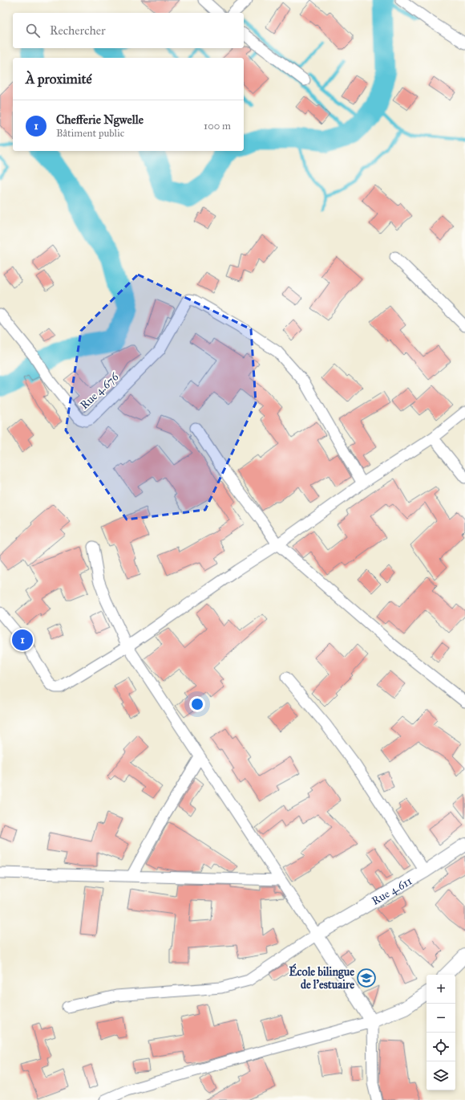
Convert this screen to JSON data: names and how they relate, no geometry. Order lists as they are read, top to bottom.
{
  "streets": {
    "street": ["Rue 4.676", "Rue 4.611"]
  },
  "places": {
    "school or university": ["École bilingue de l'estuaire"]
  },
  "page": {
    "search": "Rechercher",
    "heading": "À proximité",
    "list": [
      {
        "mark": "1",
        "name": "Chefferie Ngwelle",
        "note": "Bâtiment public",
        "value": "100 m"
      }
    ],
    "pins": "1",
    "map_buttons": ["+", "−"]
  }
}
